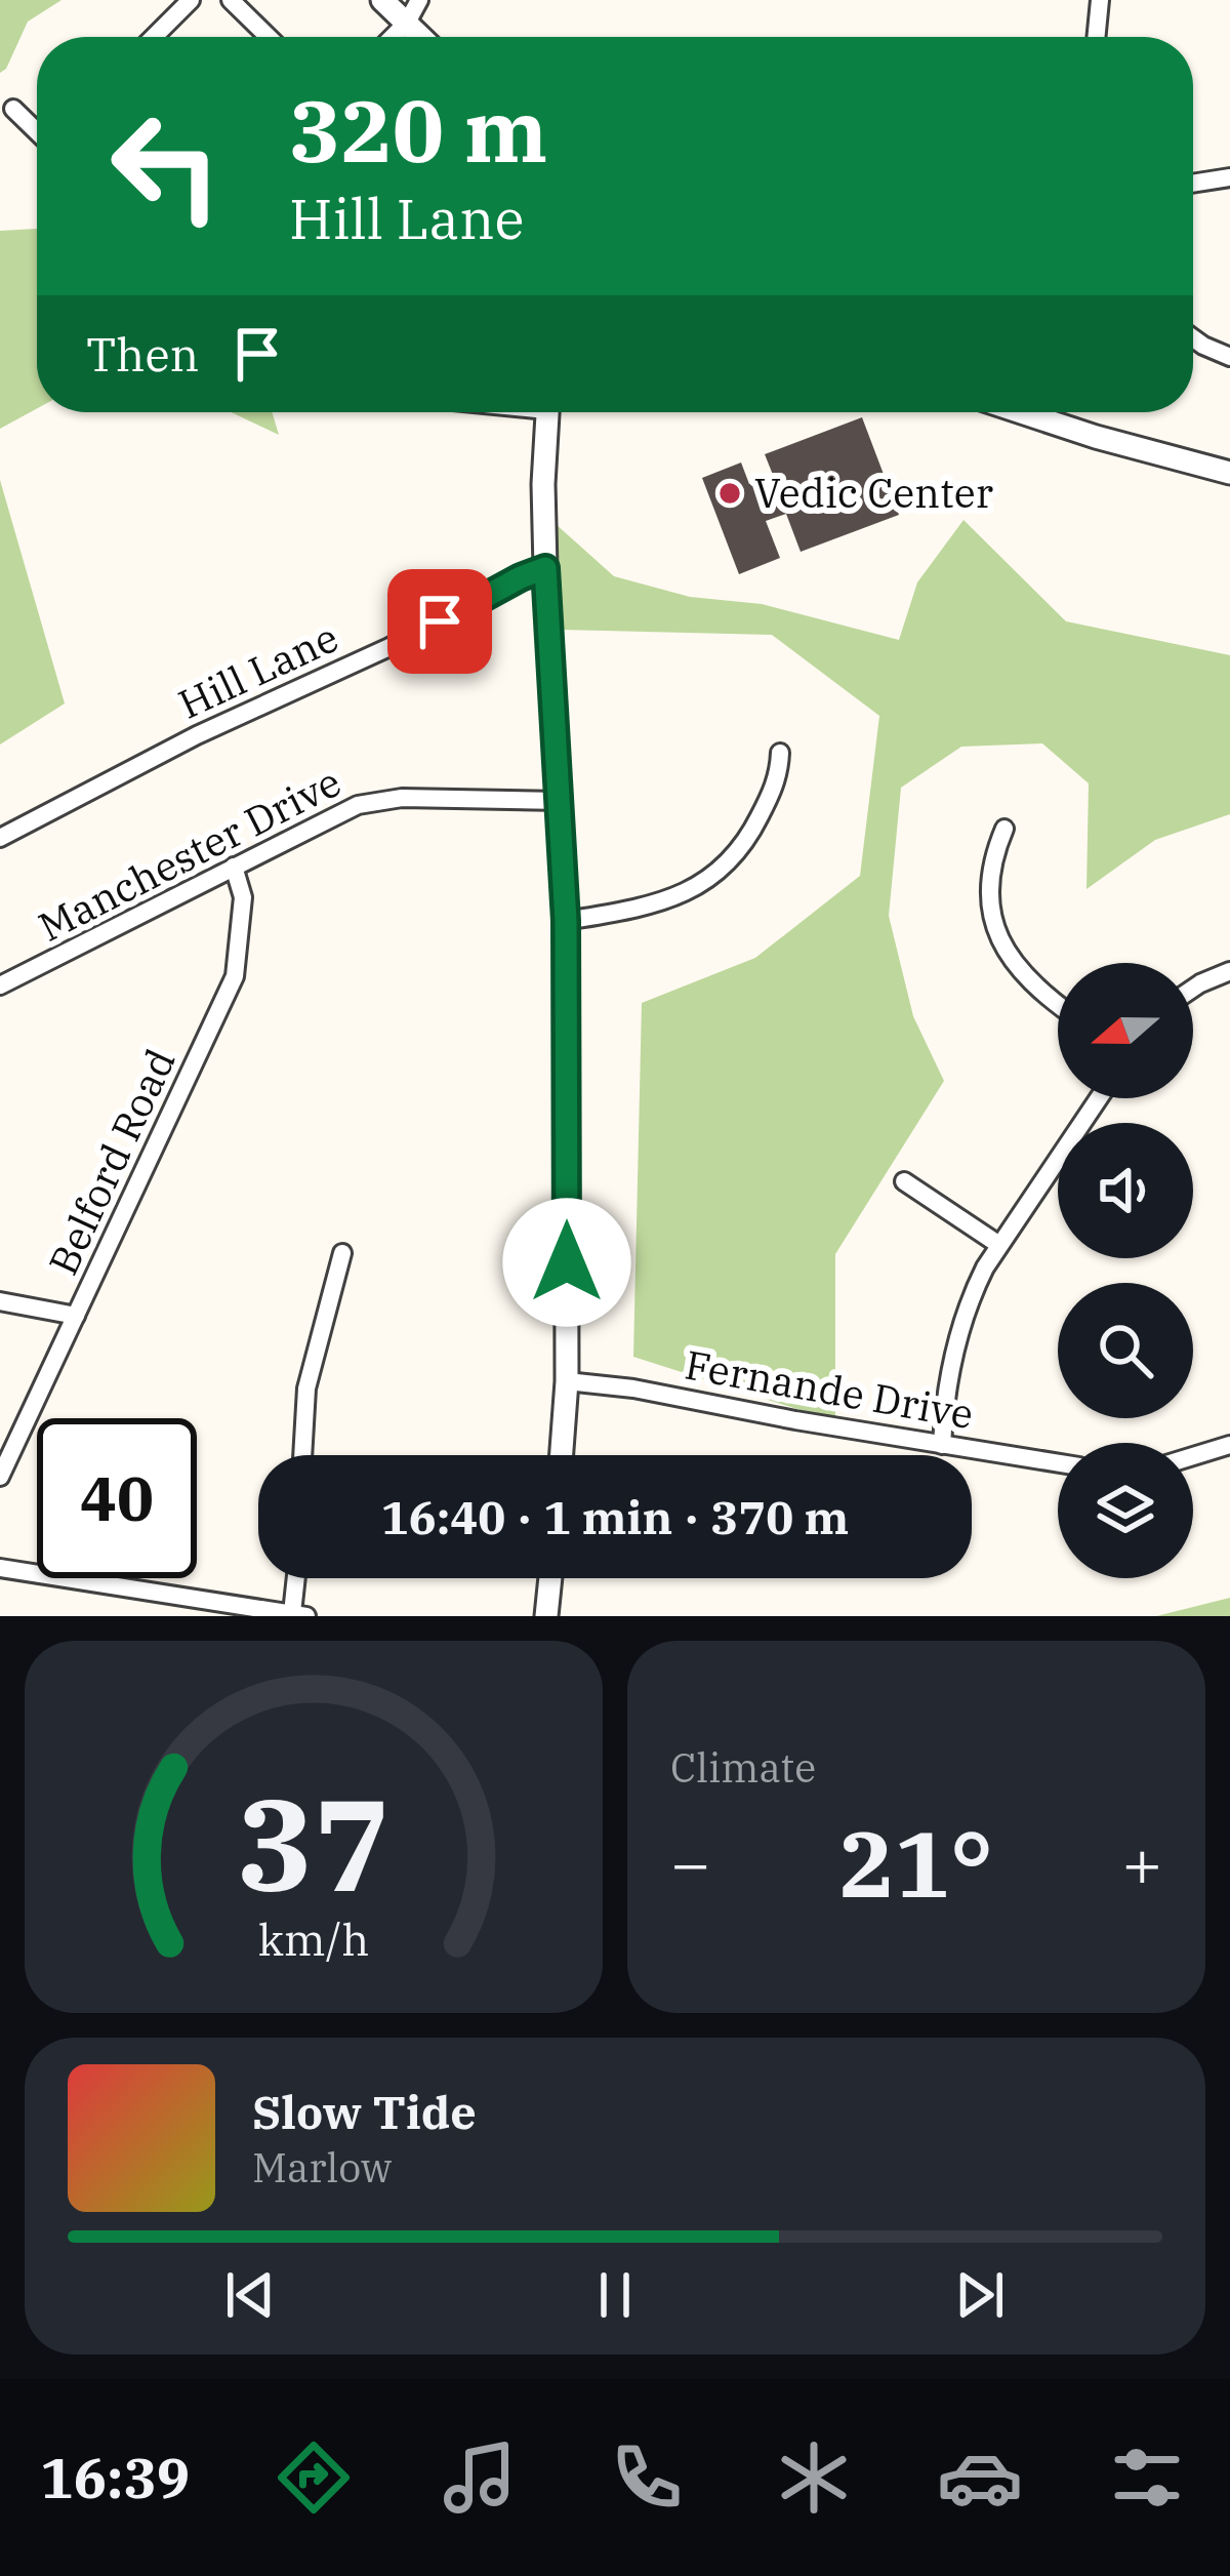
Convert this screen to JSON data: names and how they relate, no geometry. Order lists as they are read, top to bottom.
{
  "streets": {
    "street": [
      "Hill Lane",
      "Manchester Drive",
      "Belford Road",
      "Fernande Drive"
    ]
  },
  "crossings": [
    ["Manchester Drive", "Belford Road"]
  ],
  "places": ["Vedic Center"],
  "north": "left",
  "page": {
    "turn": ["320 m", "Hill Lane"],
    "then": "Then",
    "limit": "40",
    "trip": "16:40 · 1 min · 370 m",
    "tile": "Climate",
    "heat": ["−", "21°", "+"],
    "song": ["Slow Tide", "Marlow"],
    "tabs": "16:39",
    "gauge": ["37", "km/h"]
  }
}
